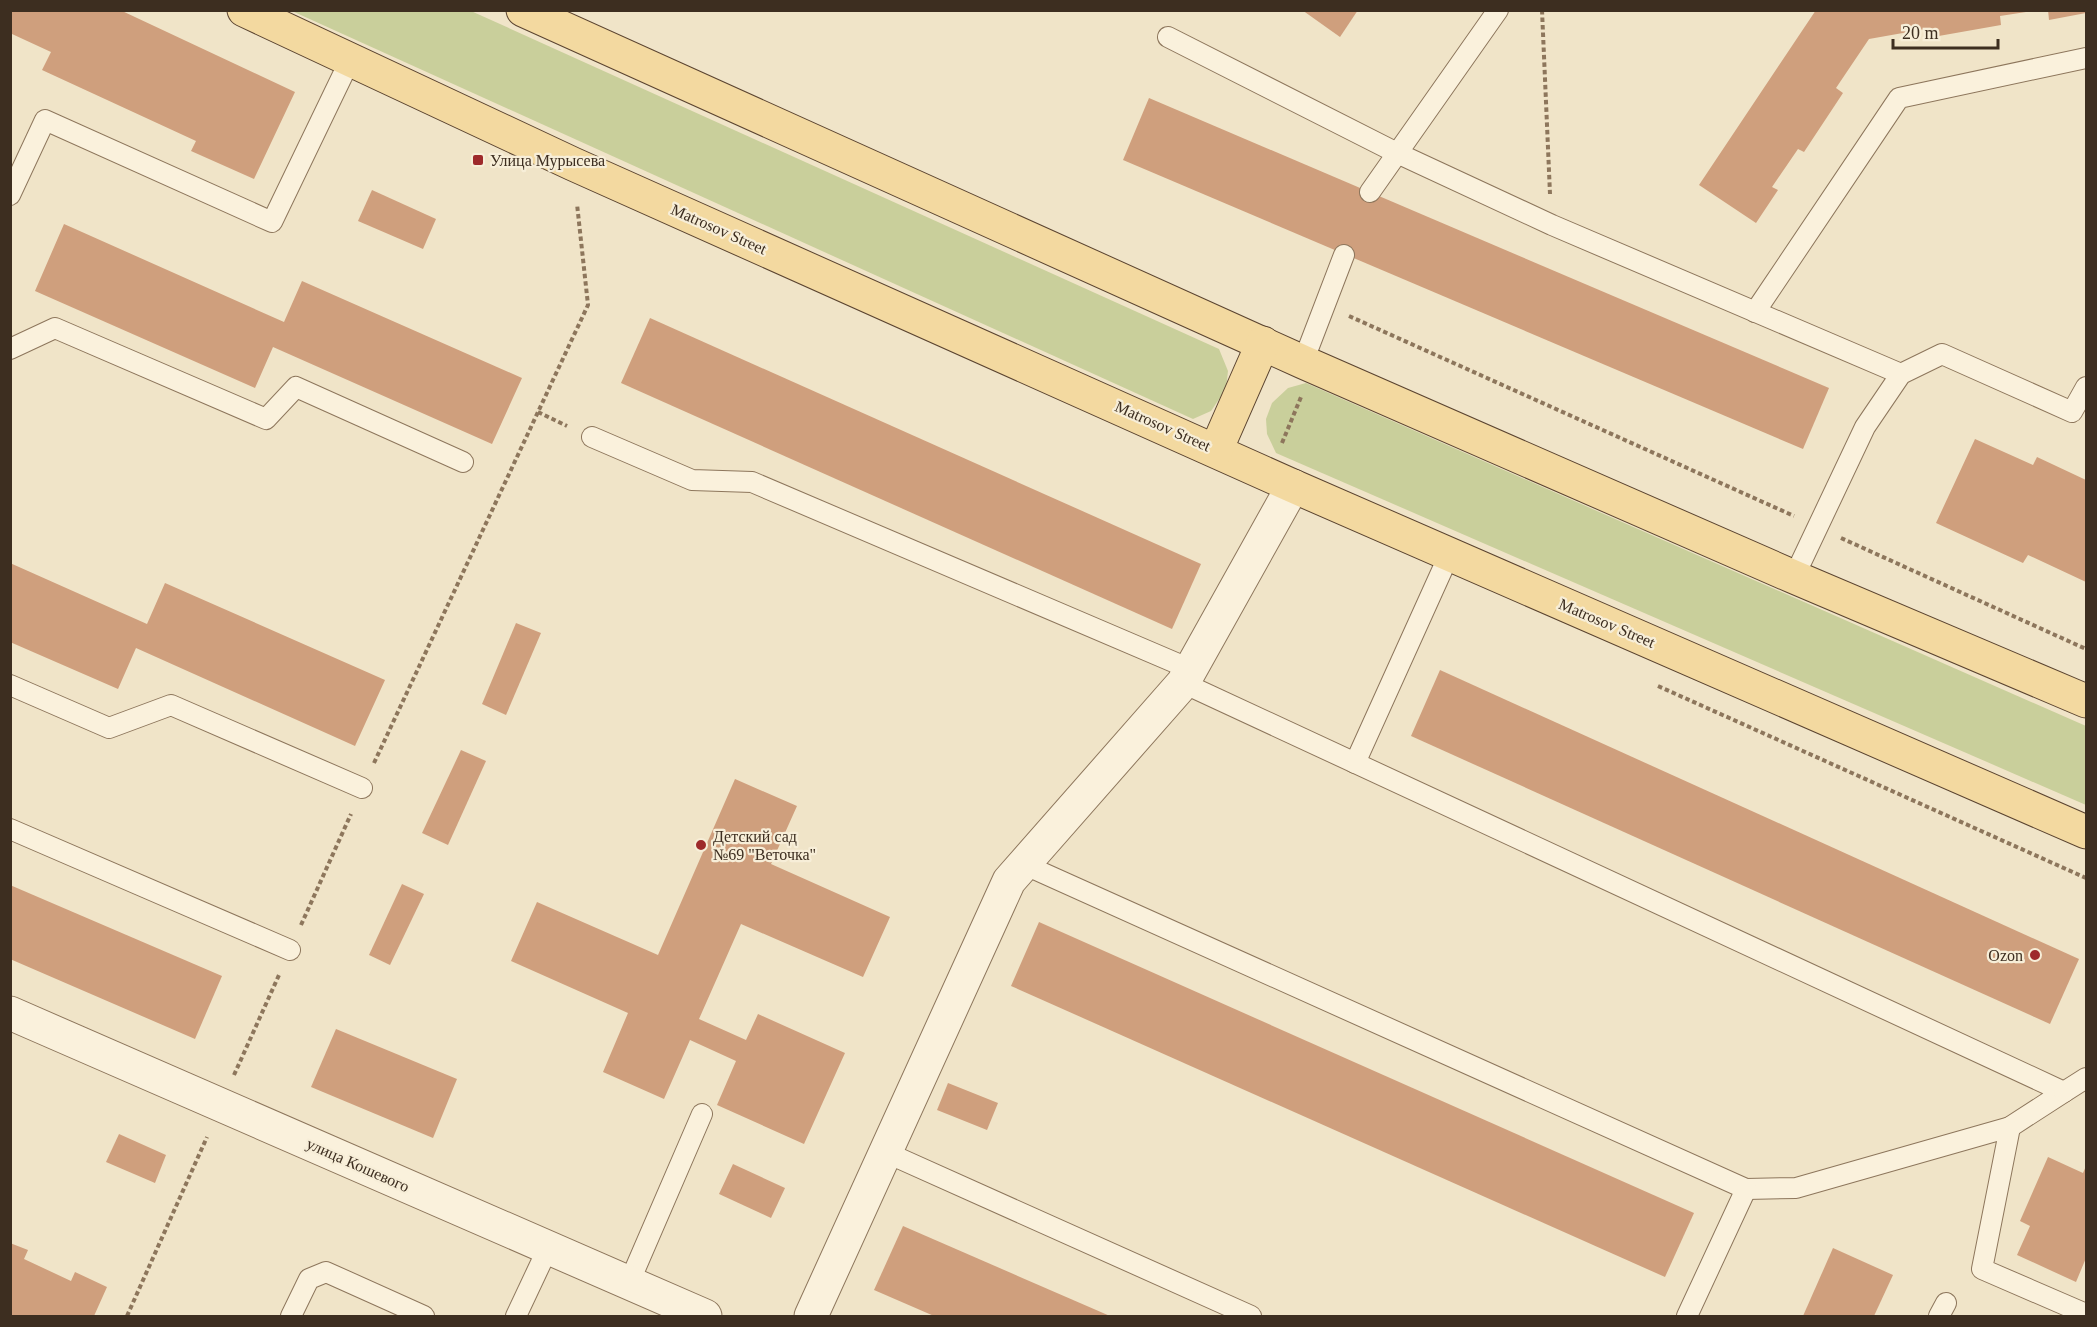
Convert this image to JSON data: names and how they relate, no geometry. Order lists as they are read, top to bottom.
{
  "streets": {
    "main road": ["Matrosov Street"],
    "street": ["улица Кошевого"]
  },
  "places": {
    "transit": ["Улица Мурысева"],
    "other": ["Детский сад №69 \"Веточка\"", "Ozon"]
  },
  "scale_bar": "20 m"
}
